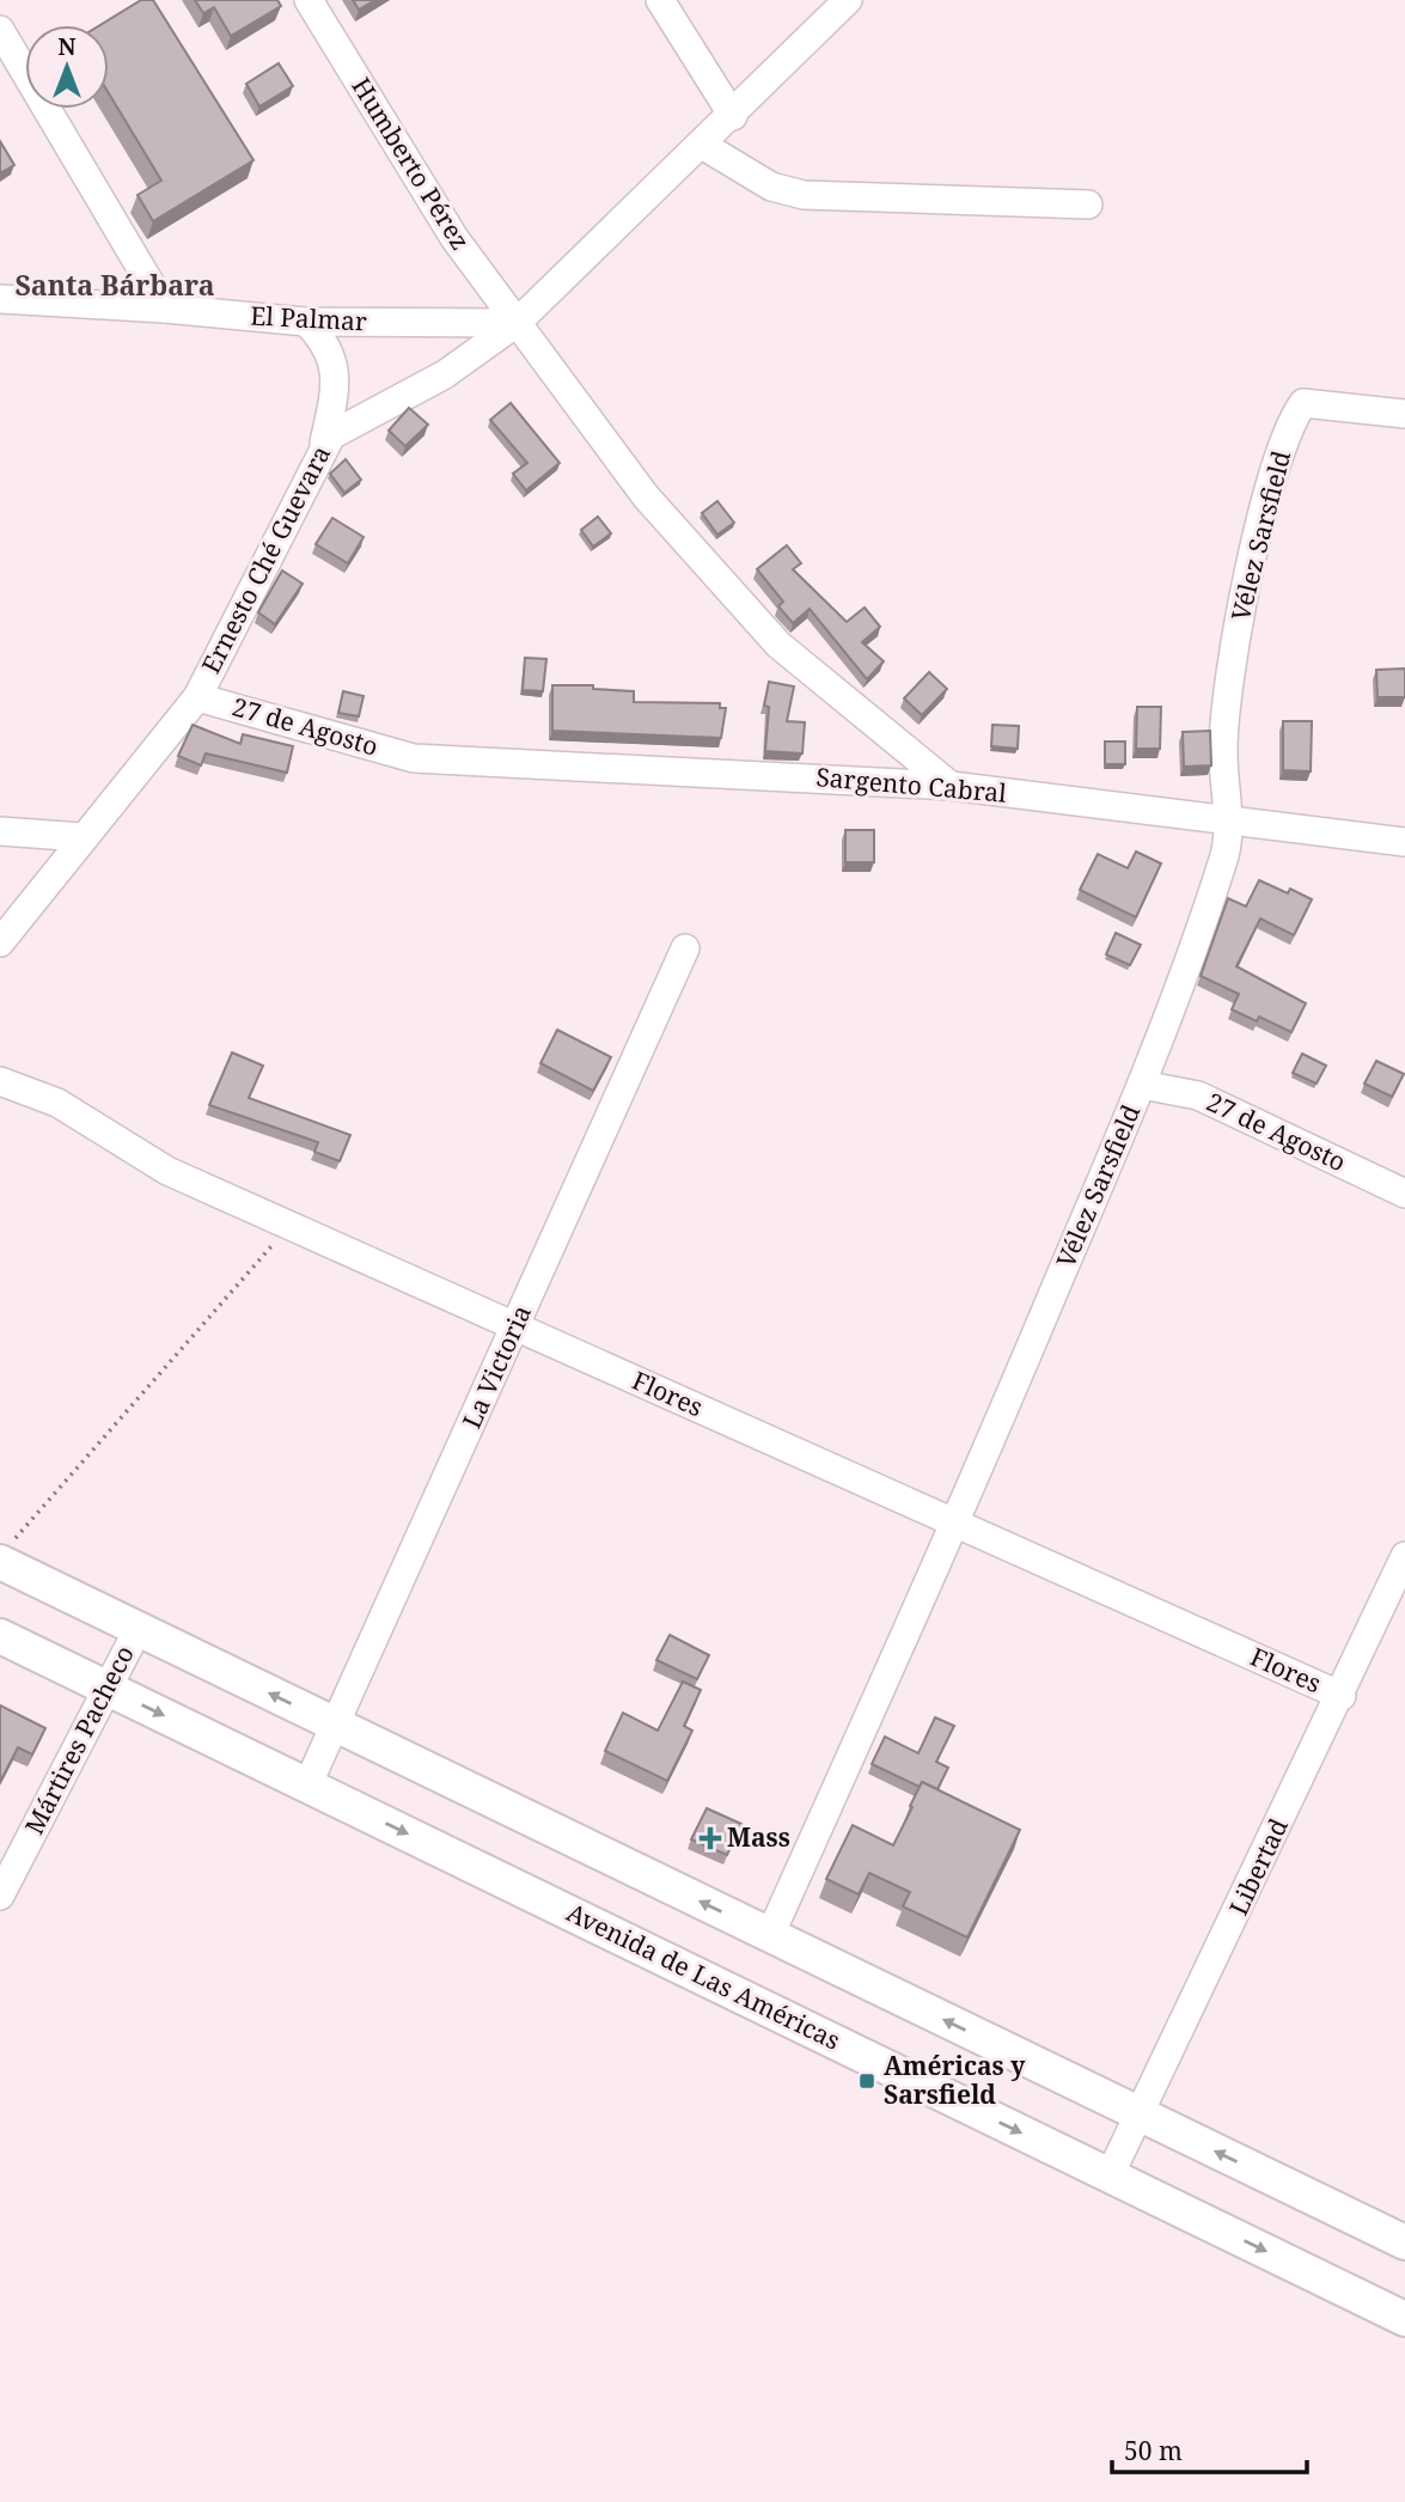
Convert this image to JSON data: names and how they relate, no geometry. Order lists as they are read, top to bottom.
{
  "streets": {
    "main road": ["Avenida de Las Américas"],
    "street": [
      "Humberto Pérez",
      "El Palmar",
      "Vélez Sarsfield",
      "Ernesto Ché Guevara",
      "27 de Agosto",
      "Sargento Cabral",
      "La Victoria",
      "Flores",
      "Mártires Pacheco",
      "Libertad"
    ]
  },
  "crossings": [
    ["Humberto Pérez", "El Palmar"],
    ["Humberto Pérez", "Ernesto Ché Guevara"],
    ["Humberto Pérez", "Sargento Cabral"],
    ["El Palmar", "Ernesto Ché Guevara"],
    ["Vélez Sarsfield", "27 de Agosto"],
    ["Vélez Sarsfield", "Sargento Cabral"],
    ["Vélez Sarsfield", "Flores"],
    ["Ernesto Ché Guevara", "27 de Agosto"],
    ["27 de Agosto", "Sargento Cabral"],
    ["La Victoria", "Flores"],
    ["La Victoria", "Avenida de Las Américas"],
    ["Flores", "Libertad"],
    ["Mártires Pacheco", "Avenida de Las Américas"],
    ["Libertad", "Avenida de Las Américas"]
  ],
  "districts": ["Santa Bárbara"],
  "places": {
    "health": ["Mass"],
    "transit": ["Américas y Sarsfield"]
  },
  "scale_bar": "50 m",
  "north": "top"
}
